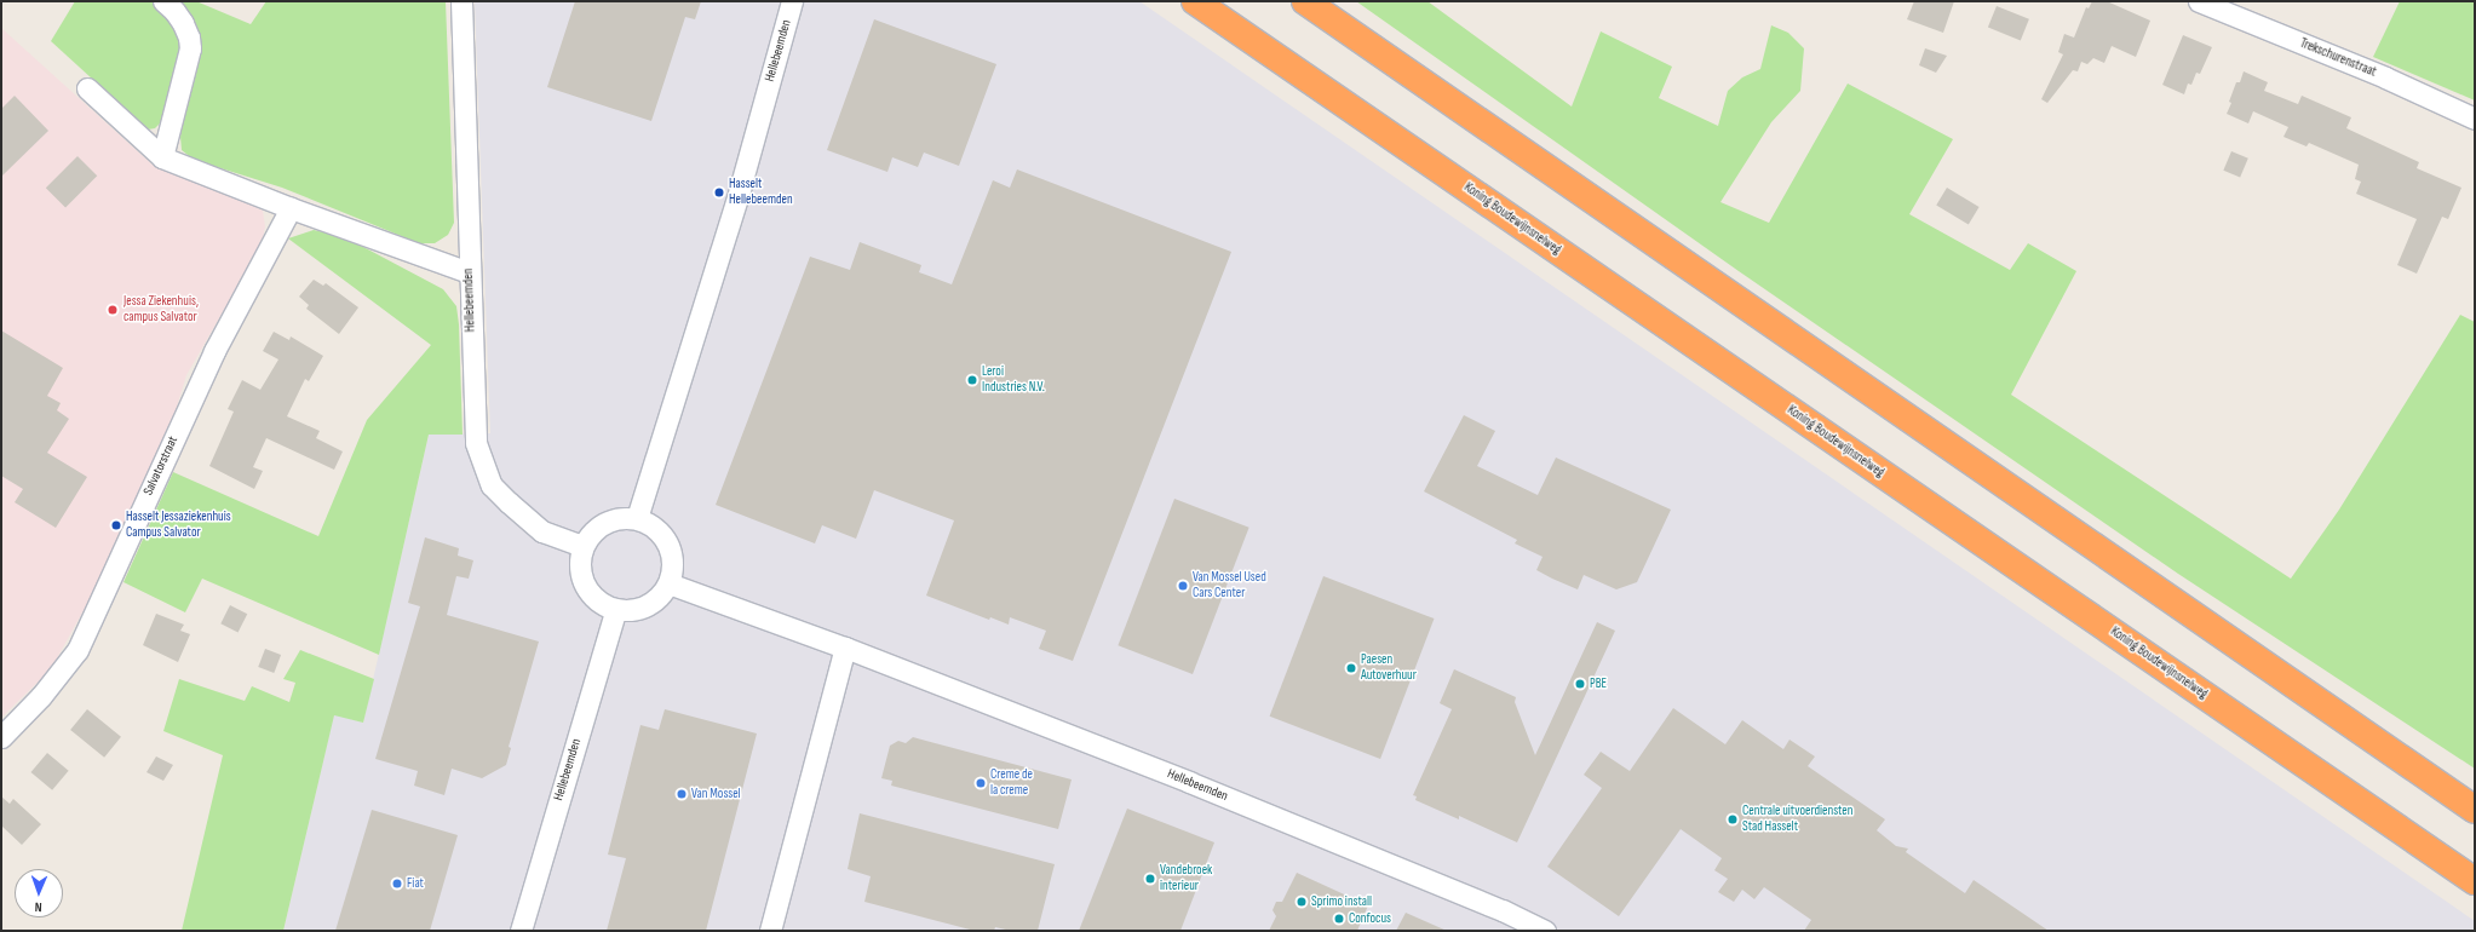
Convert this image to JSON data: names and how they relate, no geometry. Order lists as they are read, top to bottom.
{
  "streets": {
    "highway": ["Koning Boudewijnsnelweg"],
    "street": ["Hellebeemden", "Trekschurenstraat", "Salvatorstraat"]
  },
  "places": [
    "Hasselt Hellebeemden",
    "Jessa Ziekenhuis, campus Salvator",
    "Leroi Industries N.V.",
    "Hasselt Jessaziekenhuis Campus Salvator",
    "Van Mossel Used Cars Center",
    "Paesen Autoverhuur",
    "PBE",
    "Creme de la creme",
    "Van Mossel",
    "Centrale uitvoerdiensten Stad Hasselt",
    "Vandebroek interieur",
    "Fiat",
    "Sprimo install",
    "Confocus"
  ],
  "north": "bottom"
}
